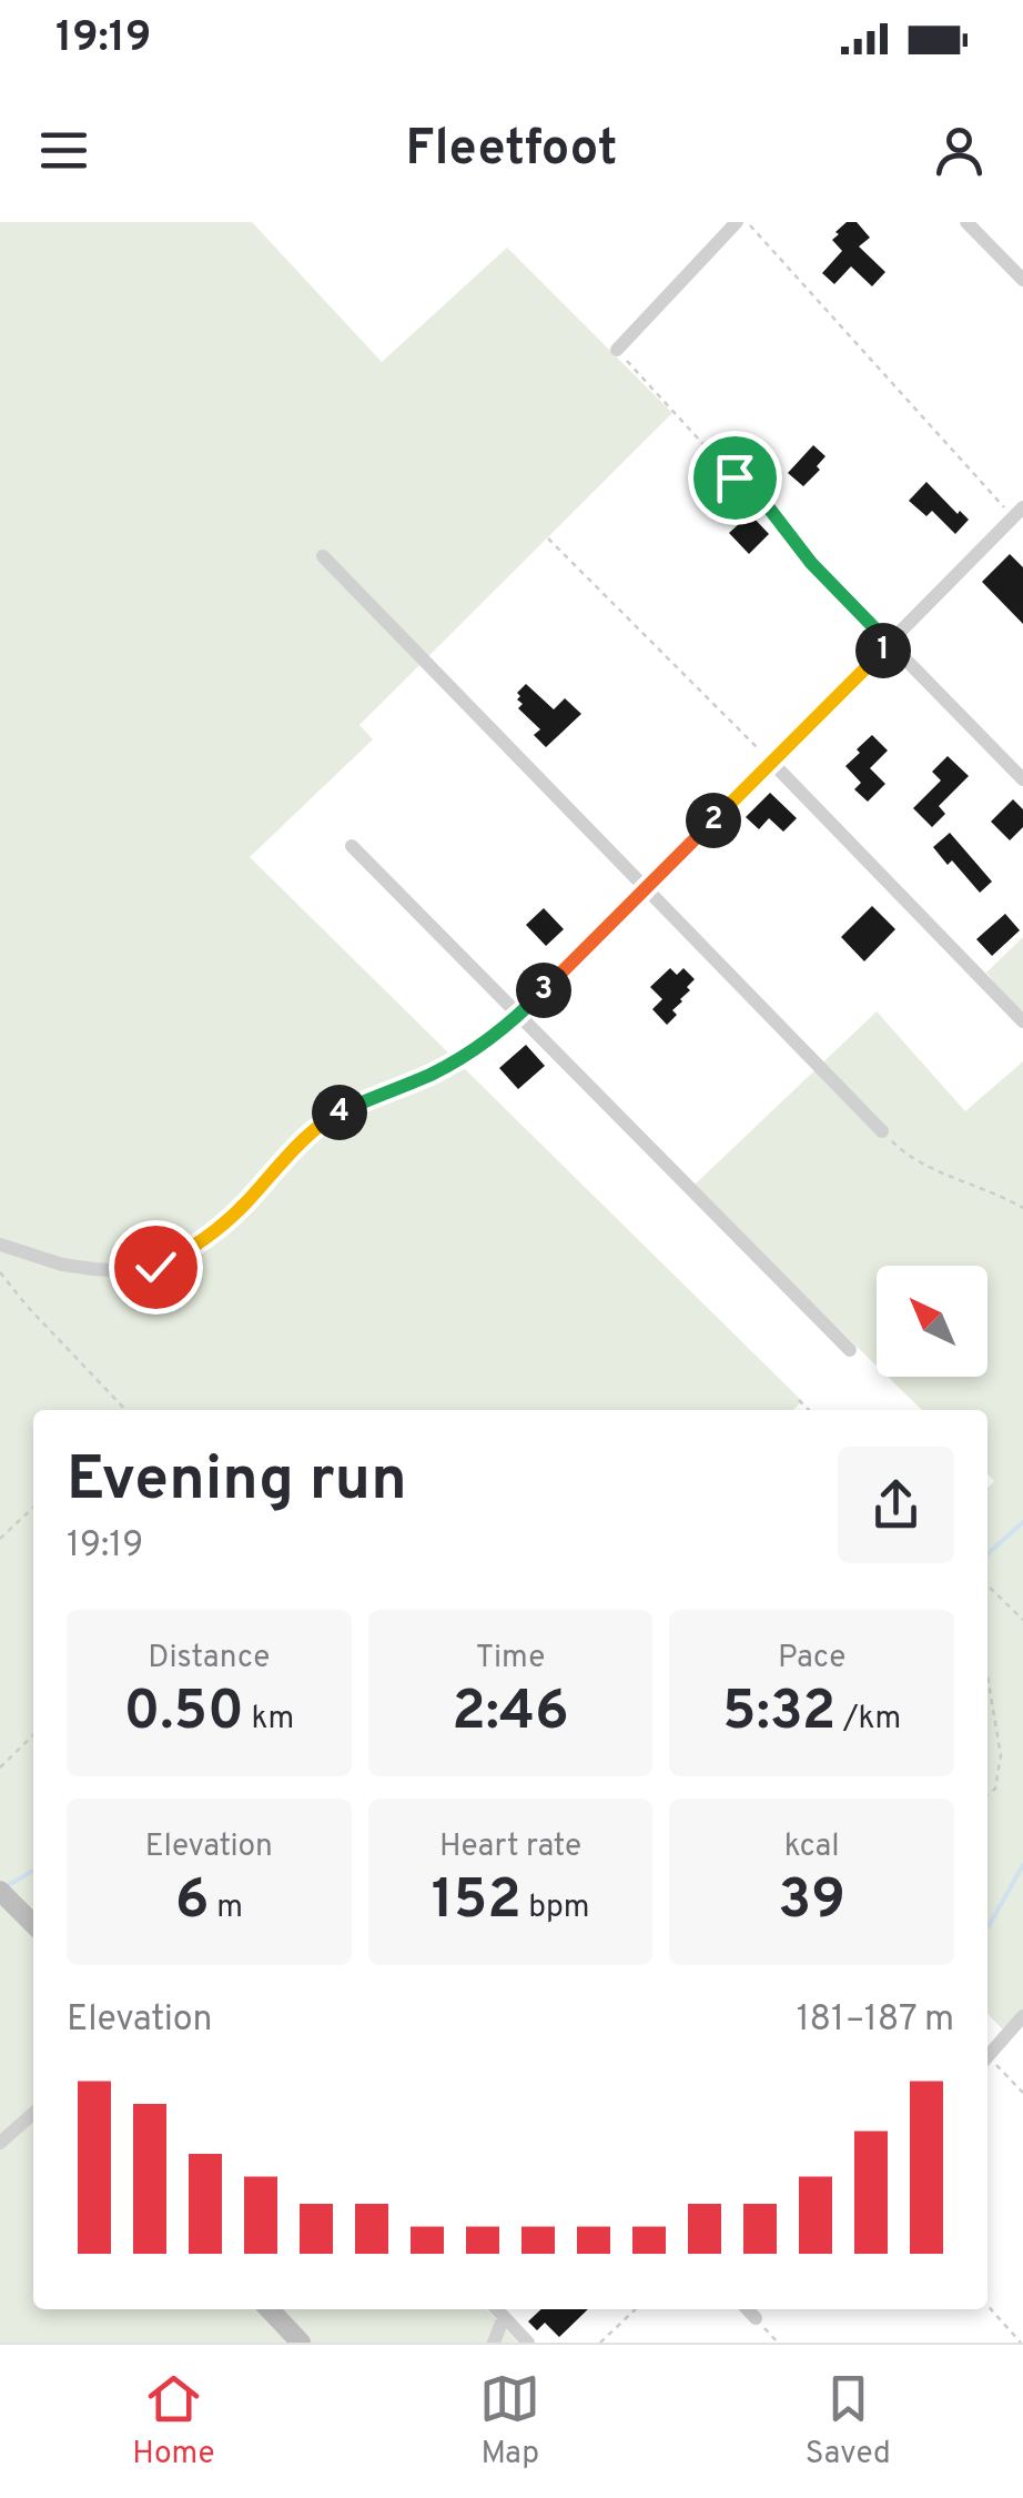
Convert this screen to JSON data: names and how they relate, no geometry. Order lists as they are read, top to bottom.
{
  "north": "top left",
  "page": {
    "status": "19:19",
    "header": "Fleetfoot",
    "pins": [
      "1",
      "2",
      "3",
      "4"
    ],
    "heading": ["Evening run", "19:19"],
    "stats": [
      ["Distance", "0.50 km"],
      ["Time", "2:46"],
      ["Pace", "5:32 /km"],
      ["Elevation", "6 m"],
      ["Heart rate", "152 bpm"],
      ["kcal", "39"]
    ],
    "chart": ["Elevation", "181–187 m"],
    "tabs": ["Home", "Map", "Saved"]
  }
}
